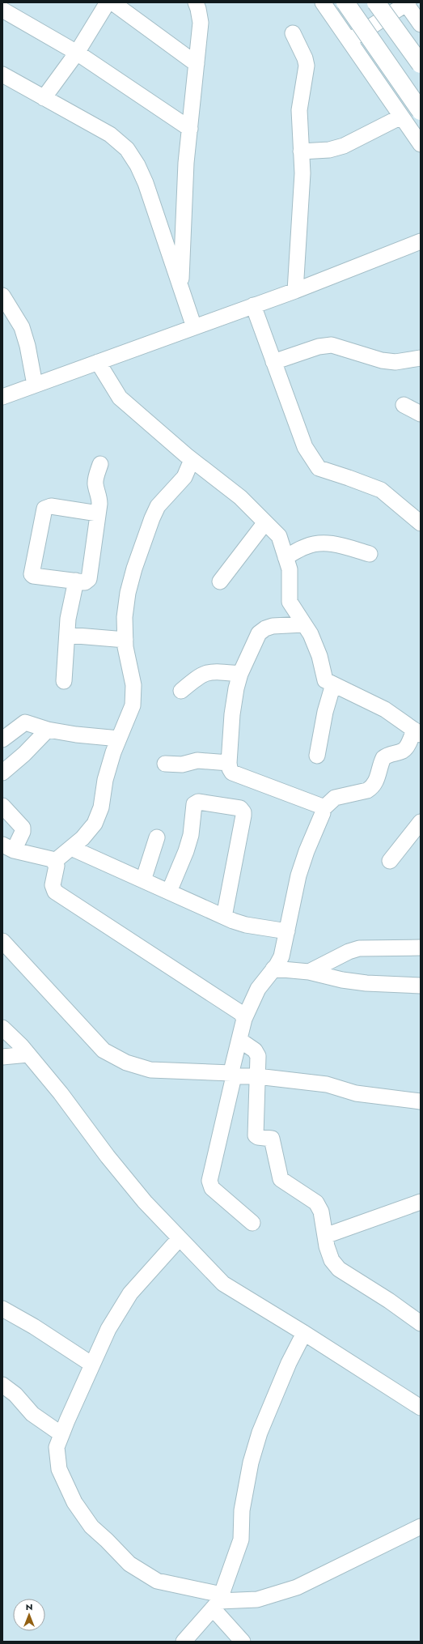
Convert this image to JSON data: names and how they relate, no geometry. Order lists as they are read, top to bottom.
{
  "north": "top"
}
